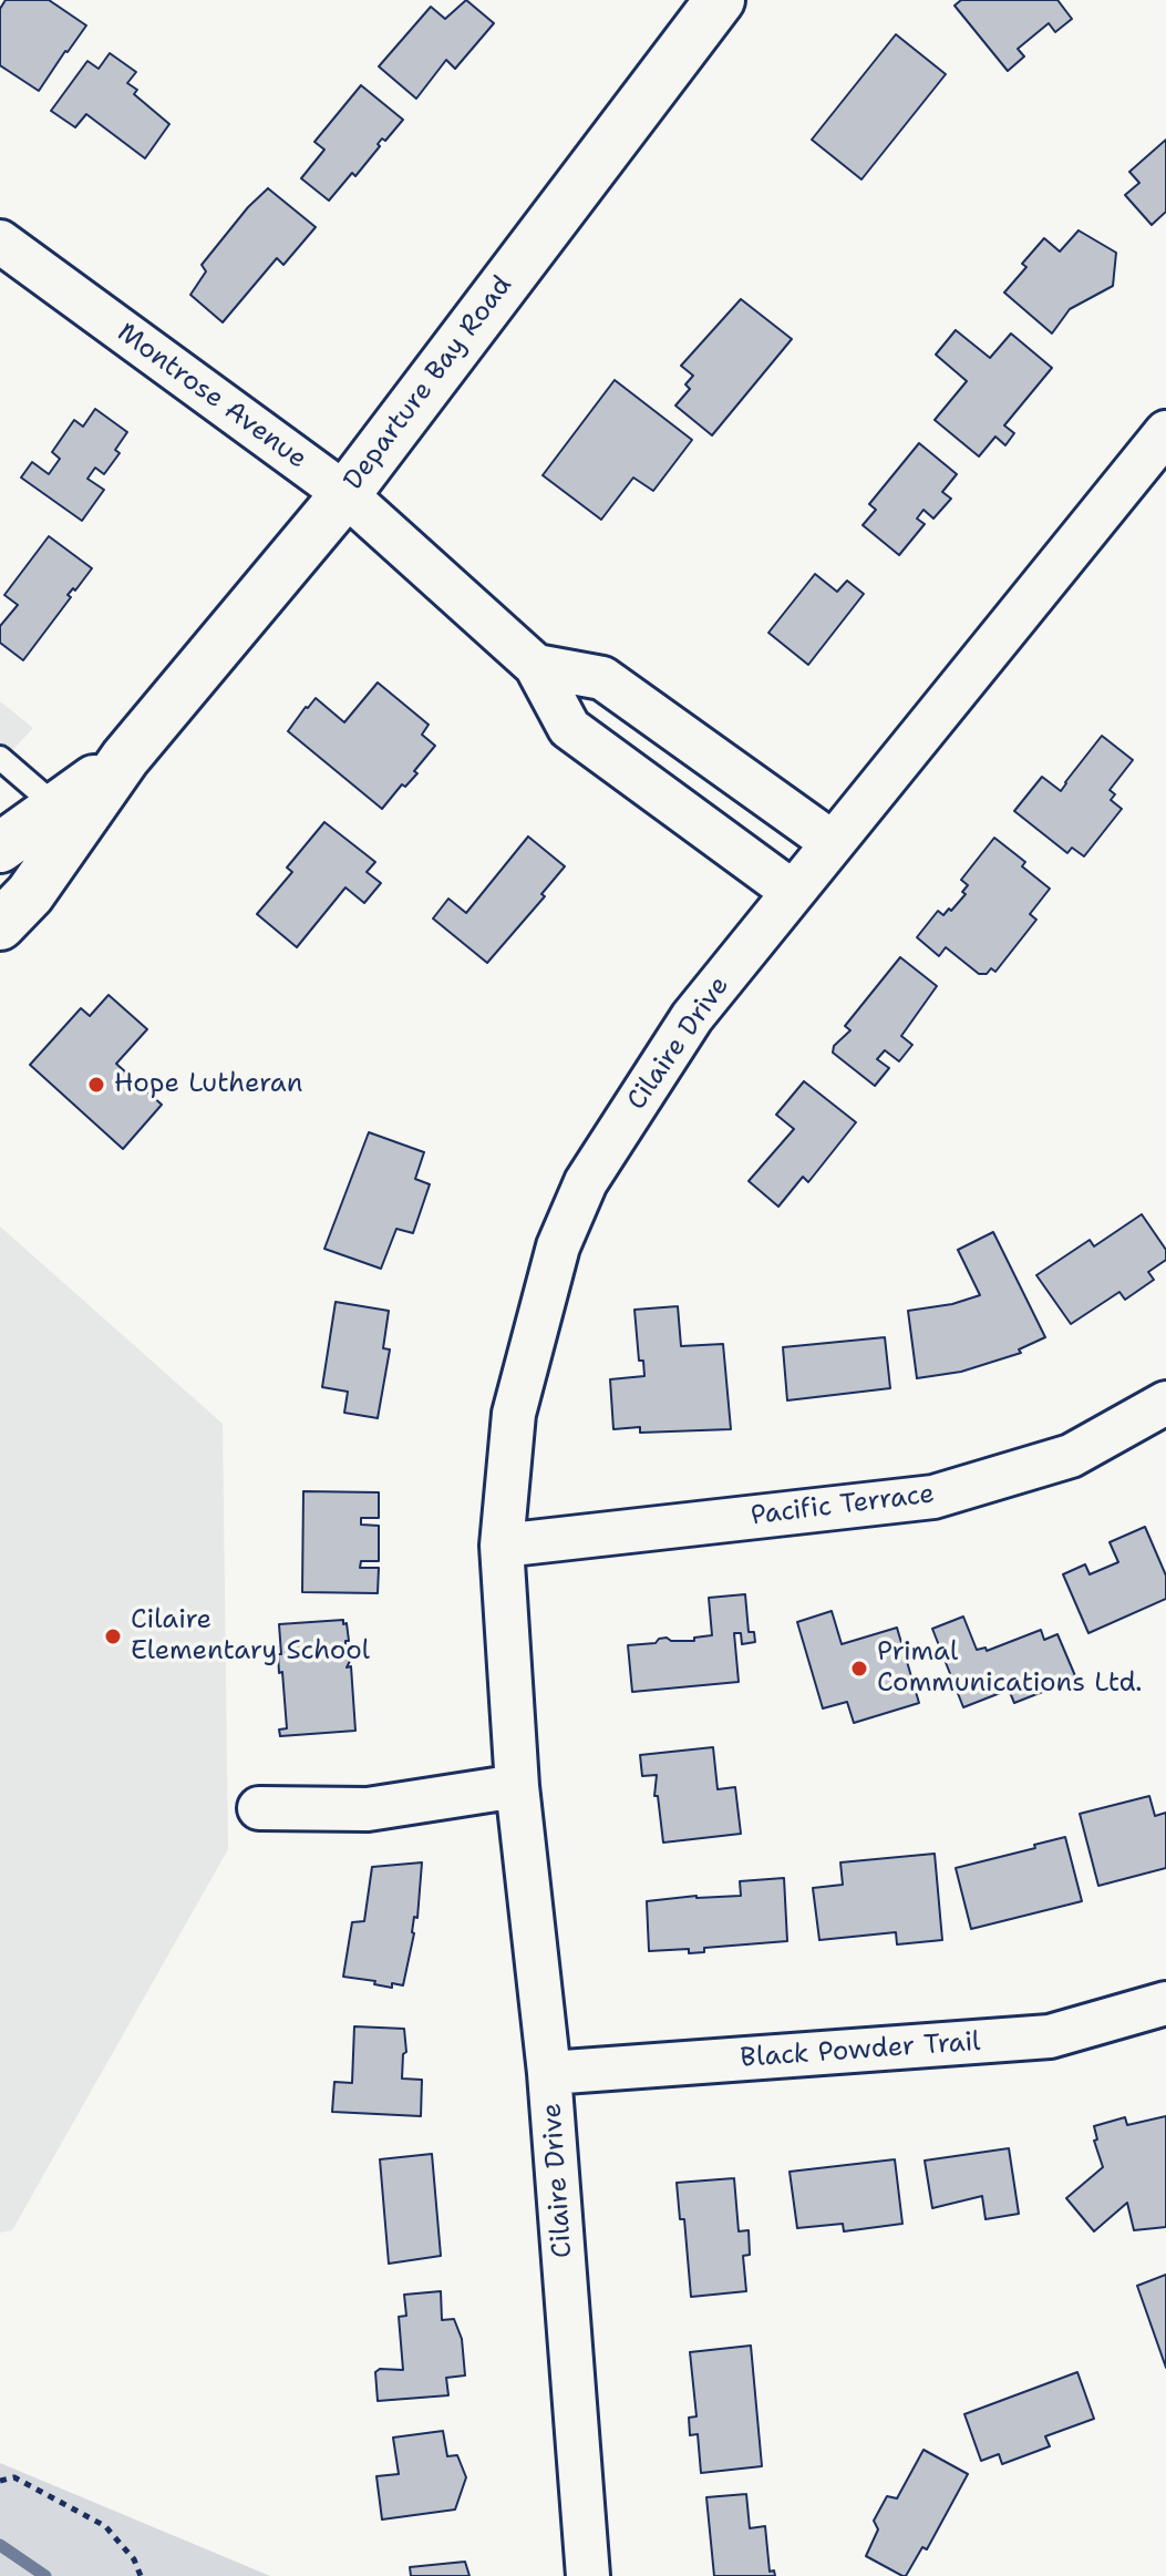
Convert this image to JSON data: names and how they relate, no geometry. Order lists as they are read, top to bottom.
{
  "streets": {
    "main road": ["Departure Bay Road"],
    "street": [
      "Montrose Avenue",
      "Cilaire Drive",
      "Pacific Terrace",
      "Black Powder Trail"
    ]
  },
  "crossings": [
    ["Departure Bay Road", "Montrose Avenue"],
    ["Montrose Avenue", "Cilaire Drive"],
    ["Cilaire Drive", "Pacific Terrace"],
    ["Cilaire Drive", "Black Powder Trail"]
  ],
  "places": ["Hope Lutheran", "Cilaire Elementary School", "Primal Communications Ltd."]
}
